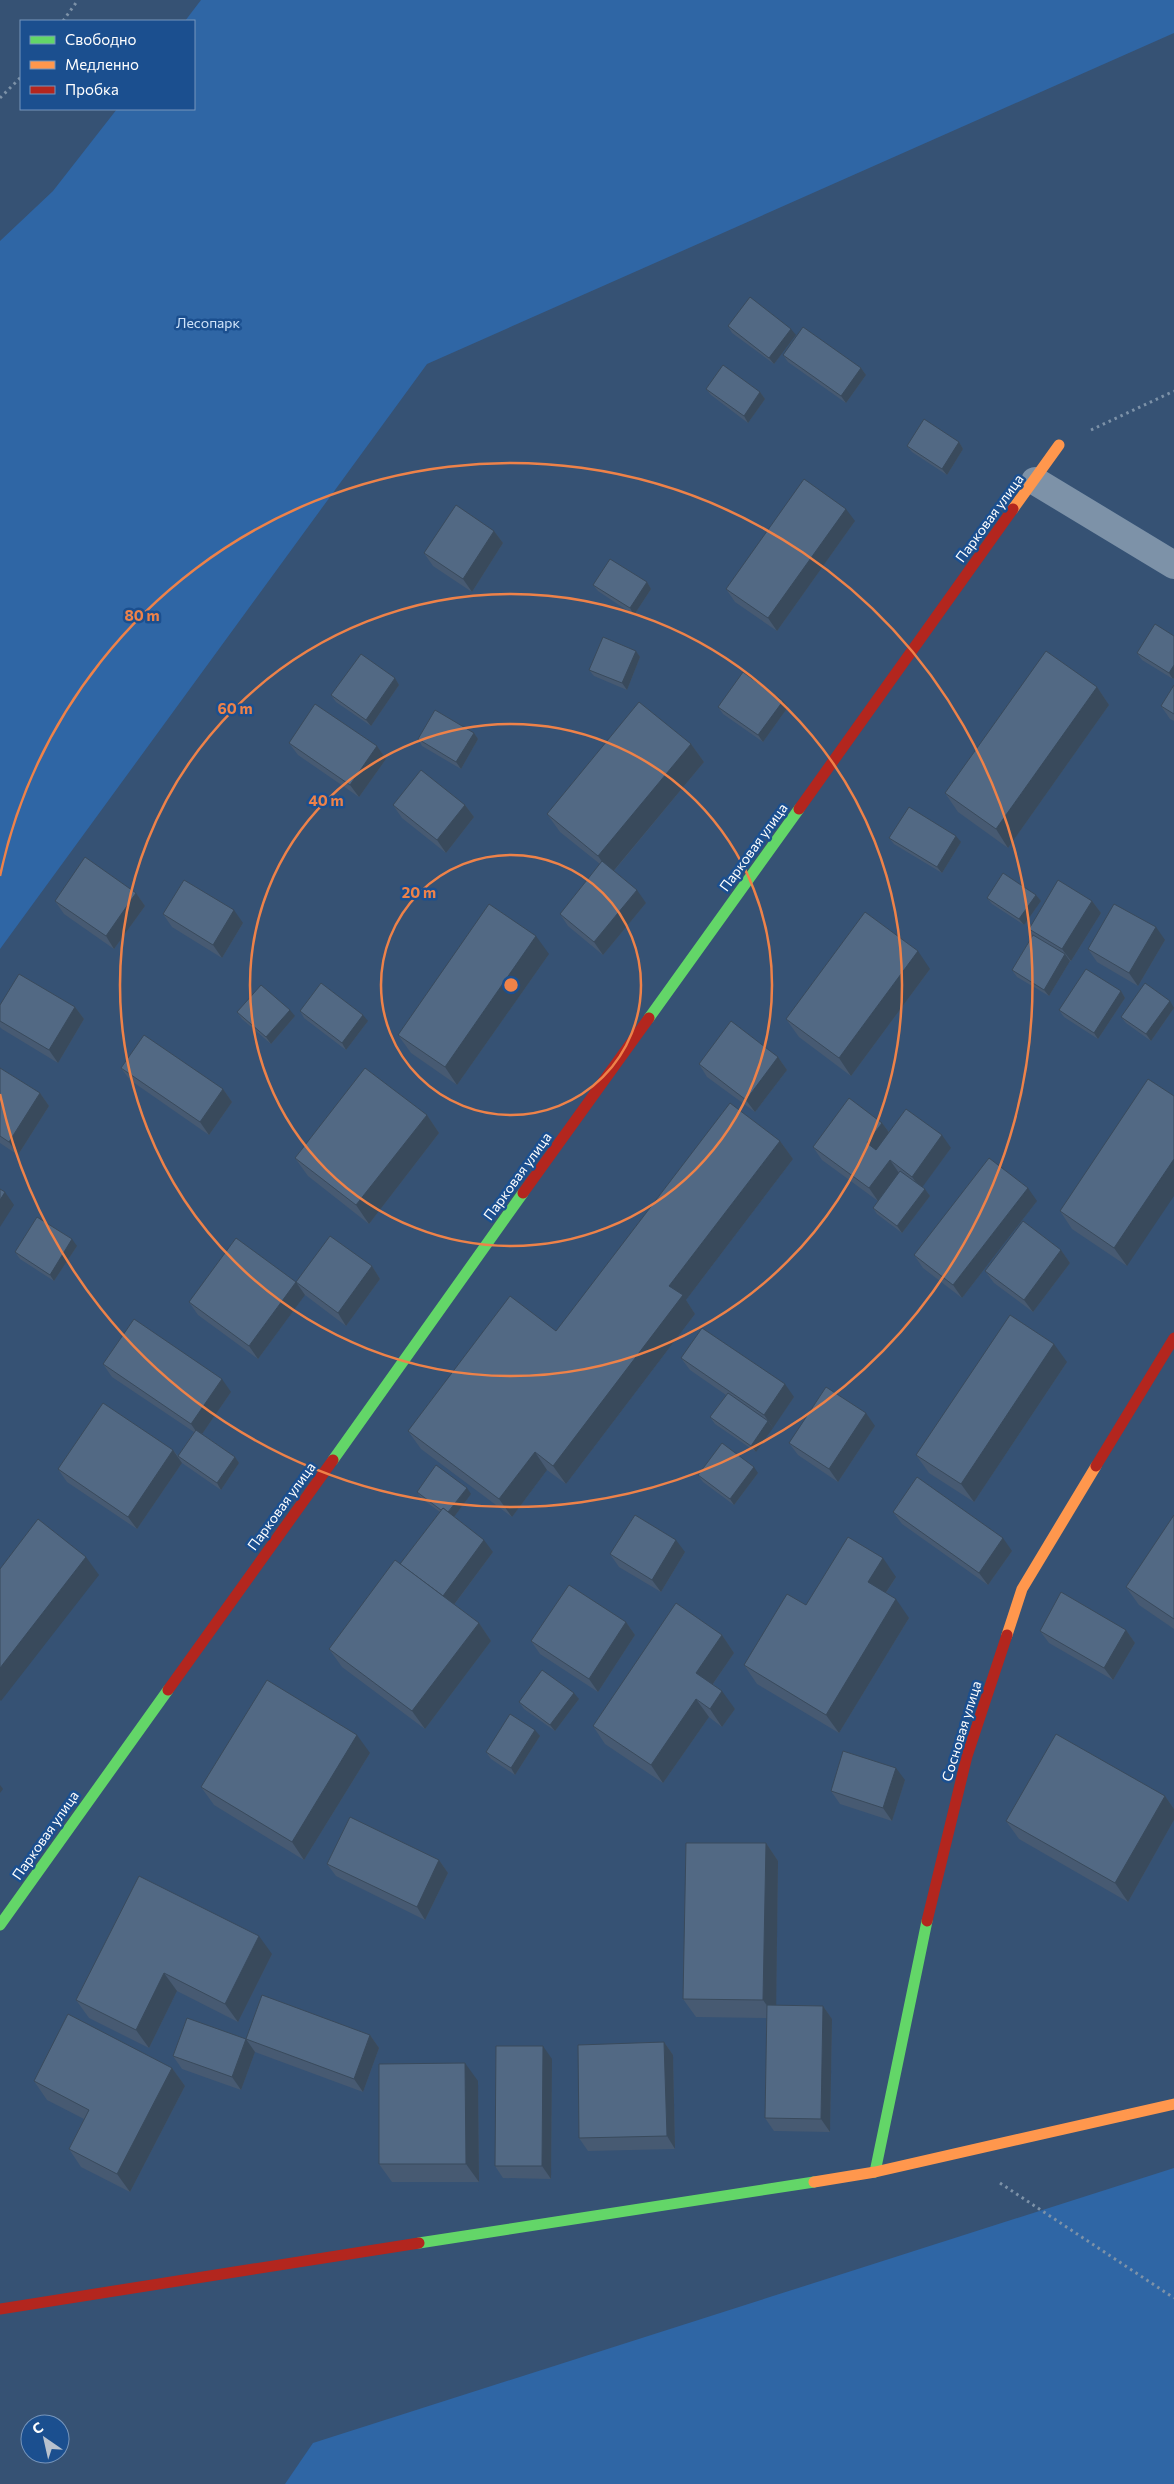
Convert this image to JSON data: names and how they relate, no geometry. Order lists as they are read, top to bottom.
{
  "streets": {
    "street": ["Парковая улица", "Сосновая улица"]
  },
  "parks": ["Лесопарк"],
  "legend": ["Свободно", "Медленно", "Пробка"],
  "north": "top left",
  "rings": [
    "80 m",
    "60 m",
    "40 m",
    "20 m"
  ]
}
